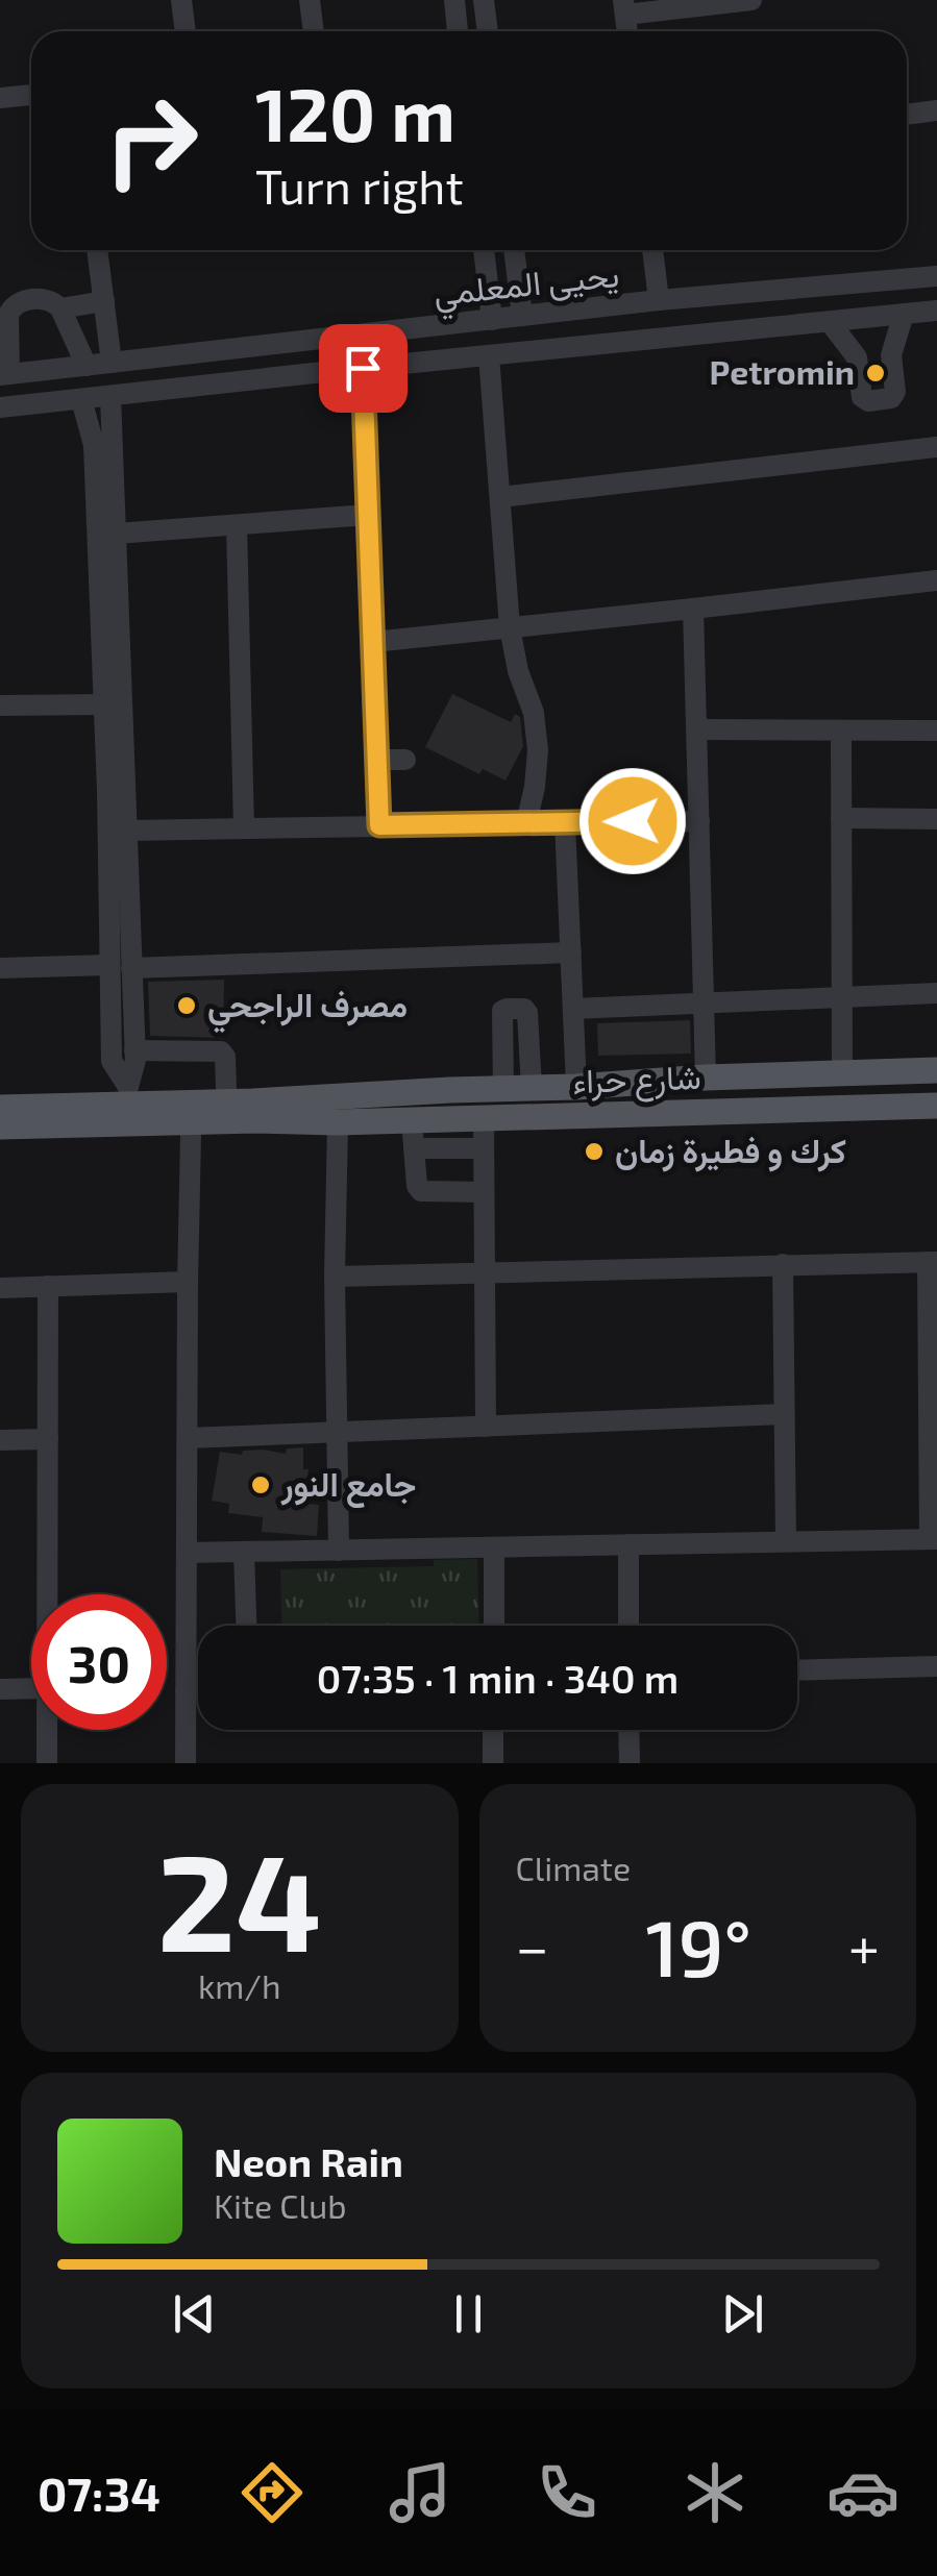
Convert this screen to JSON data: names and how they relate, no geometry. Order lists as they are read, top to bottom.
{
  "streets": {
    "main road": ["شارع حراء"],
    "street": ["يحيى المعلمي"]
  },
  "places": [
    "Petromin",
    "مصرف الراجحي",
    "كرك و فطيرة زمان",
    "جامع النور"
  ],
  "page": {
    "turn": ["120 m", "Turn right"],
    "limit": "30",
    "trip": "07:35 · 1 min · 340 m",
    "tile": [
      ["24", "km/h"],
      "Climate"
    ],
    "heat": ["−", "19°", "+"],
    "song": ["Neon Rain", "Kite Club"],
    "tabs": "07:34"
  }
}
